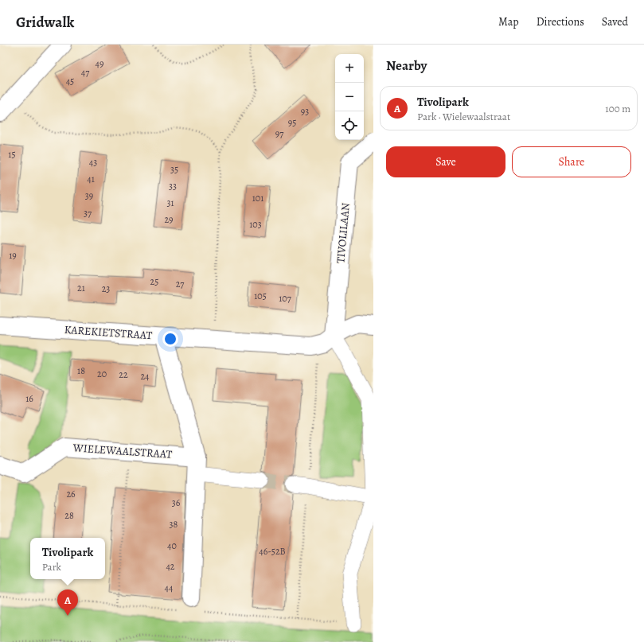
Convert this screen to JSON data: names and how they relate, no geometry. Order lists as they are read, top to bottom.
{
  "streets": {
    "street": ["TIVOLILAAN", "KAREKIETSTRAAT", "WIELEWAALSTRAAT"]
  },
  "crossings": [
    ["TIVOLILAAN", "KAREKIETSTRAAT"]
  ],
  "house_numbers": [
    "49",
    "47",
    "45",
    "93",
    "95",
    "97",
    "15",
    "43",
    "35",
    "41",
    "33",
    "39",
    "101",
    "31",
    "37",
    "29",
    "103",
    "19",
    "25",
    "27",
    "21",
    "23",
    "105",
    "107",
    "18",
    "20",
    "22",
    "24",
    "16",
    "26",
    "36",
    "28",
    "38",
    "40",
    "46-52B",
    "42",
    "44"
  ],
  "page": {
    "header": "Gridwalk",
    "nav": ["Map", "Directions", "Saved"],
    "heading": "Nearby",
    "map_buttons": ["+", "−"],
    "list": [
      {
        "mark": "A",
        "name": "Tivolipark",
        "note": "Park · Wielewaalstraat",
        "value": "100 m"
      }
    ],
    "buttons": ["Save", "Share"],
    "popup": ["Tivolipark", "Park"],
    "pins": "A"
  }
}
